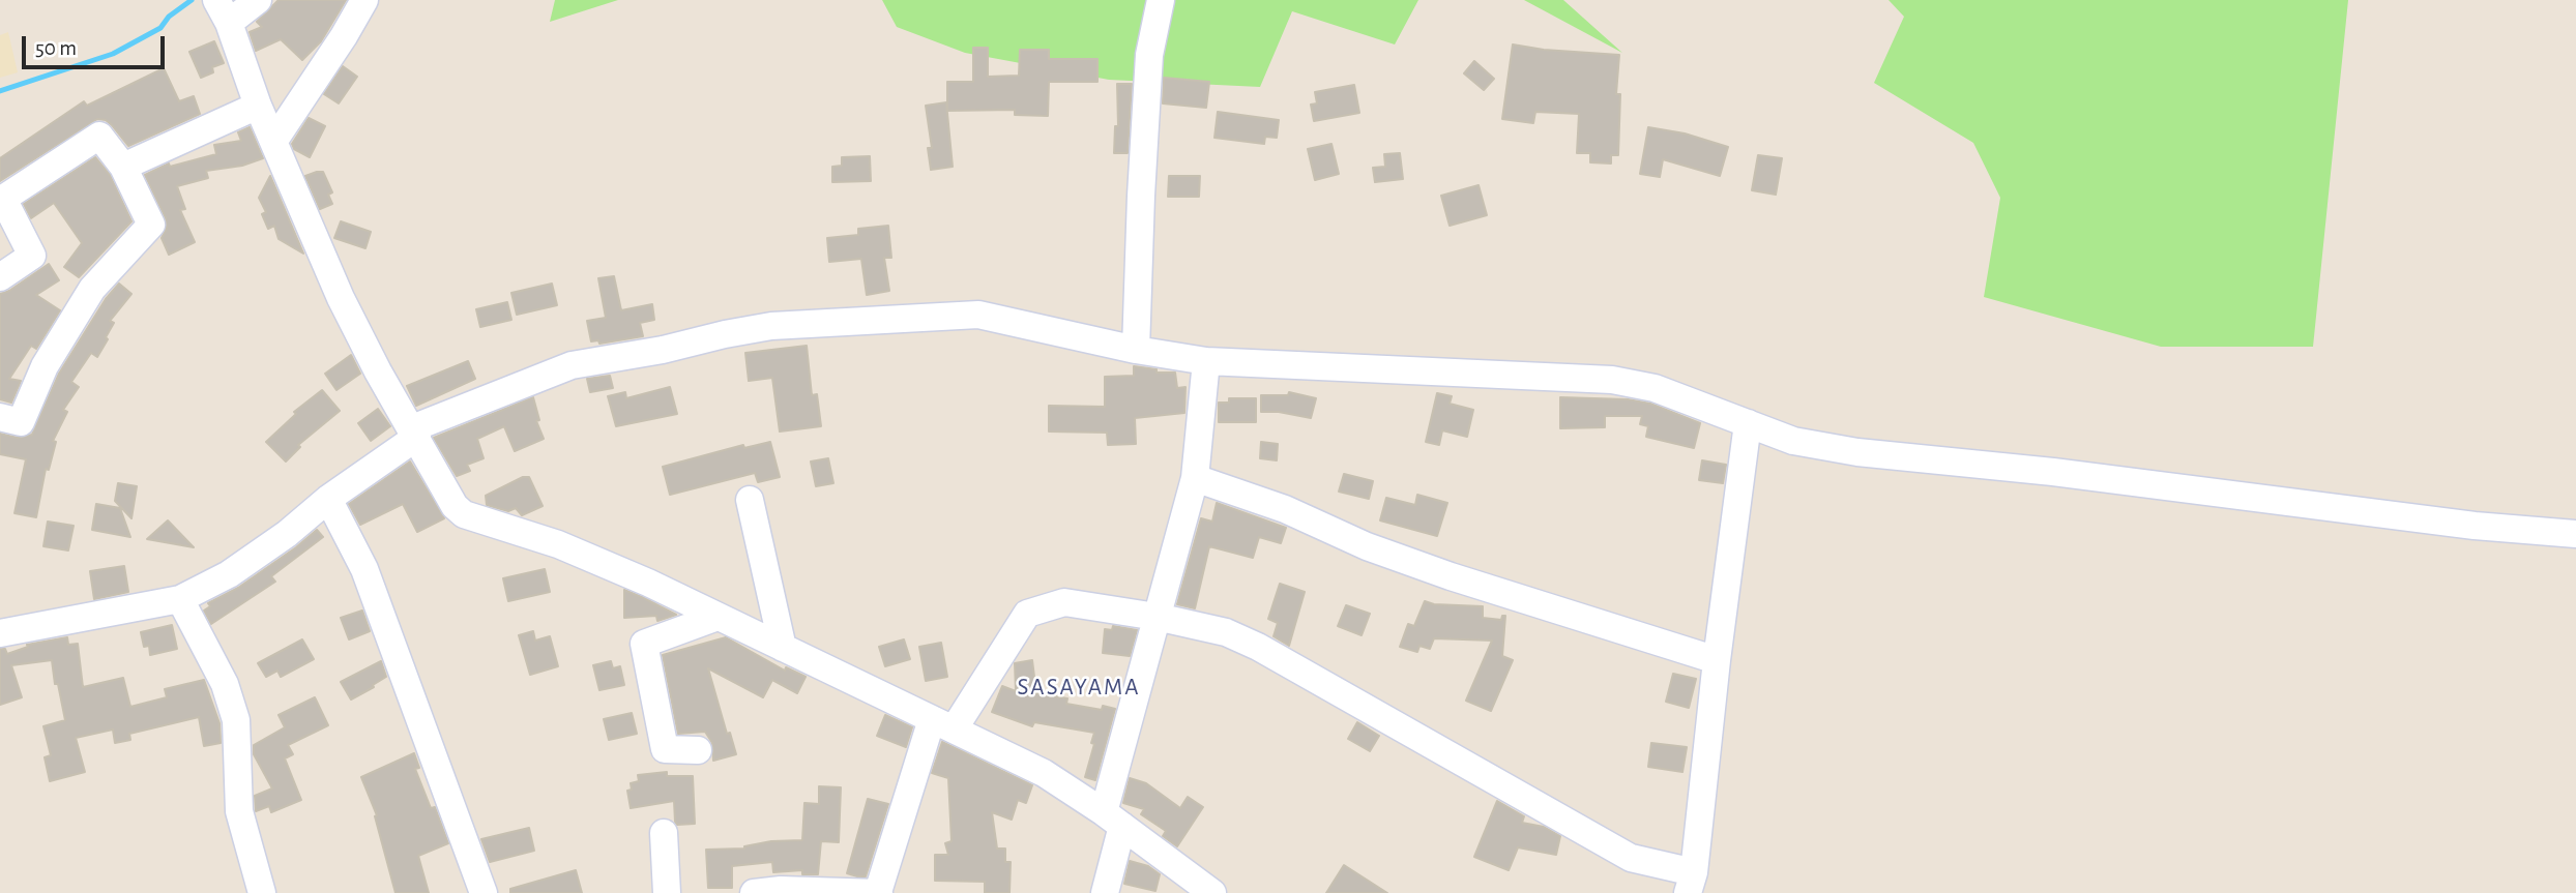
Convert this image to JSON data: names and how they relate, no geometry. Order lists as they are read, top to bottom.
{
  "districts": ["SASAYAMA"],
  "scale_bar": "50 m"
}
